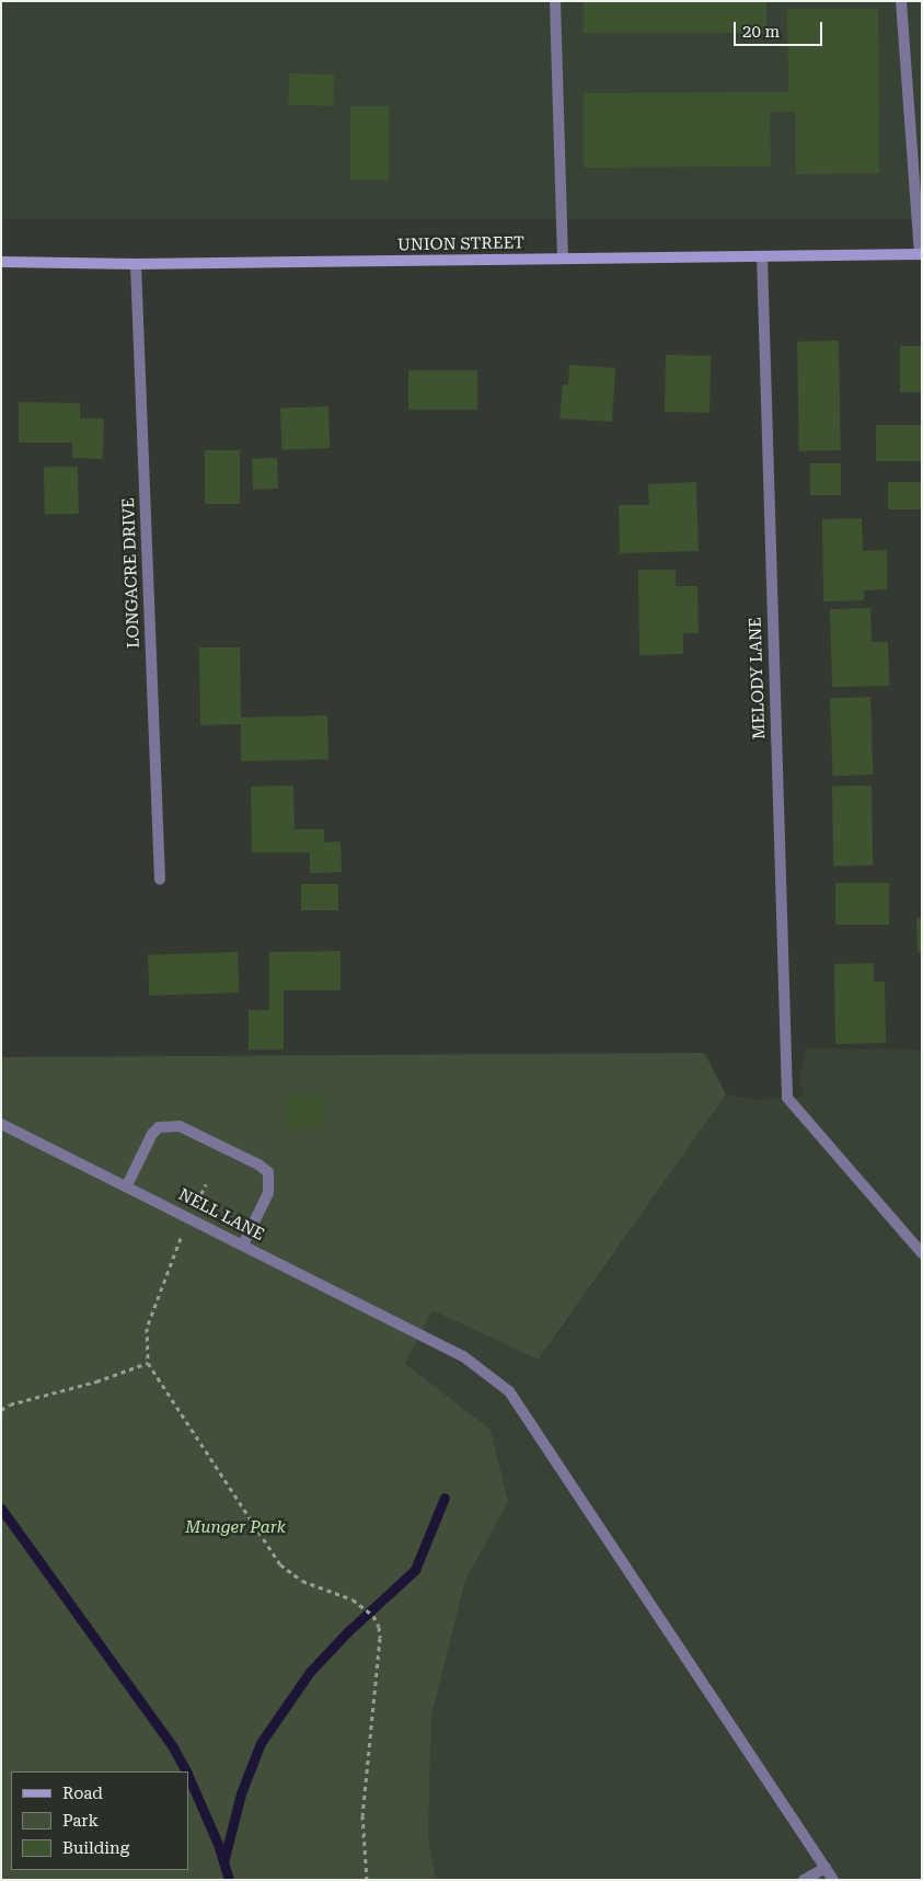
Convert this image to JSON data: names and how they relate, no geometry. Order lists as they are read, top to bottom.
{
  "streets": {
    "main road": ["UNION STREET"],
    "street": ["LONGACRE DRIVE", "MELODY LANE", "NELL LANE"]
  },
  "crossings": [
    ["UNION STREET", "LONGACRE DRIVE"],
    ["UNION STREET", "MELODY LANE"]
  ],
  "parks": ["Munger Park"],
  "legend": ["Road", "Park", "Building"],
  "scale_bar": "20 m"
}
